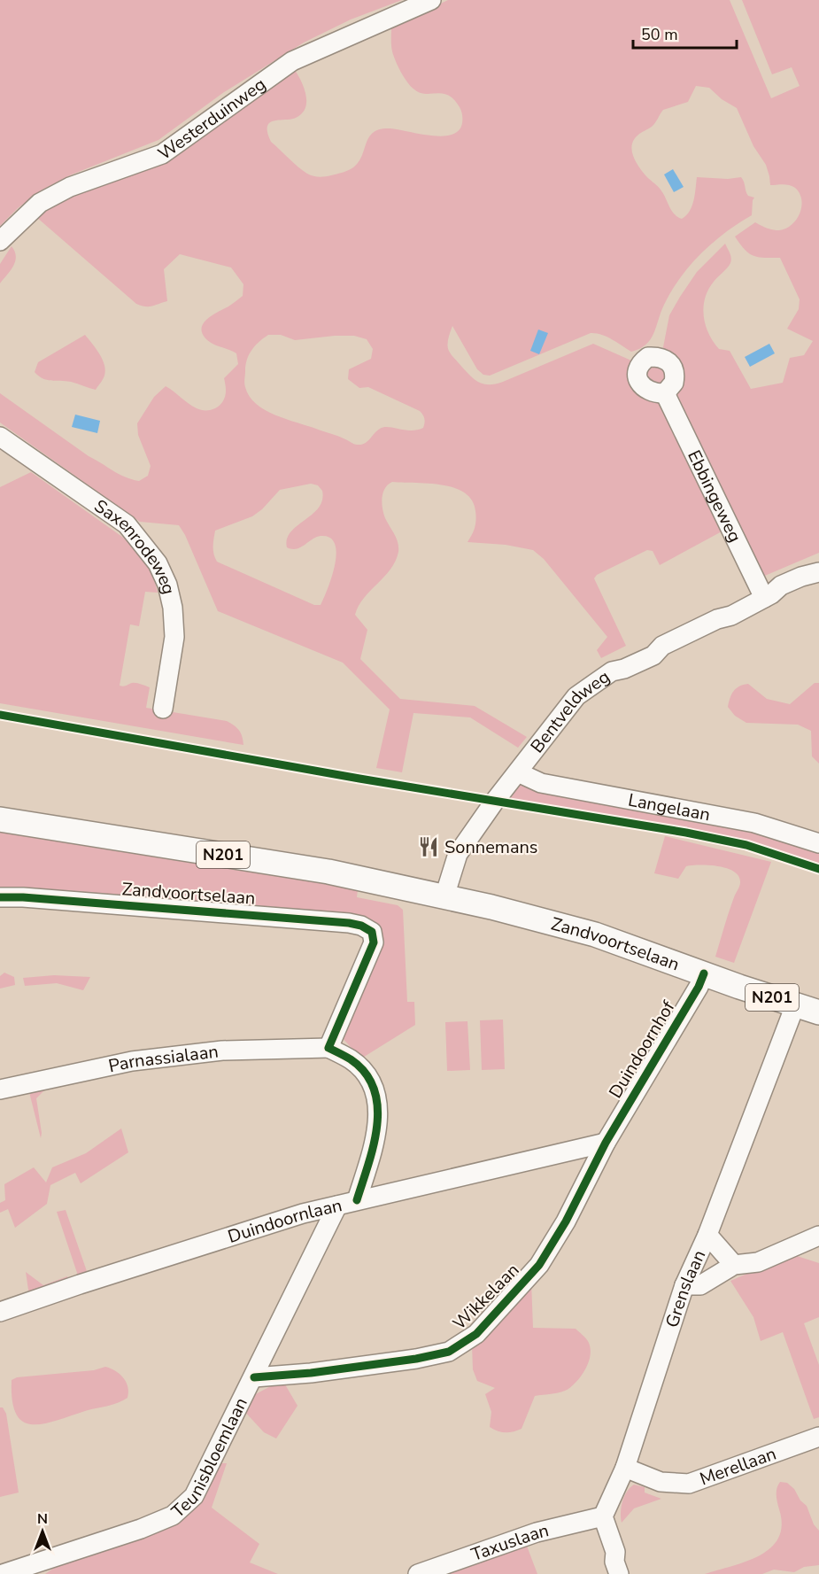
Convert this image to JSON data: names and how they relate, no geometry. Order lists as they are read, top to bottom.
{
  "streets": {
    "main road": ["N201", "Zandvoortselaan"],
    "street": [
      "Westerduinweg",
      "Ebbingeweg",
      "Saxenrodeweg",
      "Bentveldweg",
      "Langelaan",
      "Duindoornhof",
      "Parnassialaan",
      "Duindoornlaan",
      "Grenslaan",
      "Wikkelaan",
      "Teunisbloemlaan",
      "Merellaan",
      "Taxuslaan"
    ]
  },
  "crossings": [
    ["Ebbingeweg", "Bentveldweg"],
    ["Bentveldweg", "Langelaan"],
    ["Bentveldweg", "Zandvoortselaan"],
    ["N201", "Zandvoortselaan"],
    ["N201", "Grenslaan"],
    ["Zandvoortselaan", "Duindoornhof"],
    ["Zandvoortselaan", "Parnassialaan"],
    ["Zandvoortselaan", "Grenslaan"],
    ["Duindoornhof", "Duindoornlaan"],
    ["Duindoornhof", "Wikkelaan"],
    ["Duindoornlaan", "Wikkelaan"],
    ["Duindoornlaan", "Teunisbloemlaan"],
    ["Grenslaan", "Merellaan"],
    ["Grenslaan", "Taxuslaan"],
    ["Wikkelaan", "Teunisbloemlaan"]
  ],
  "places": {
    "restaurant": ["Sonnemans"]
  },
  "scale_bar": "50 m",
  "north": "top"
}
